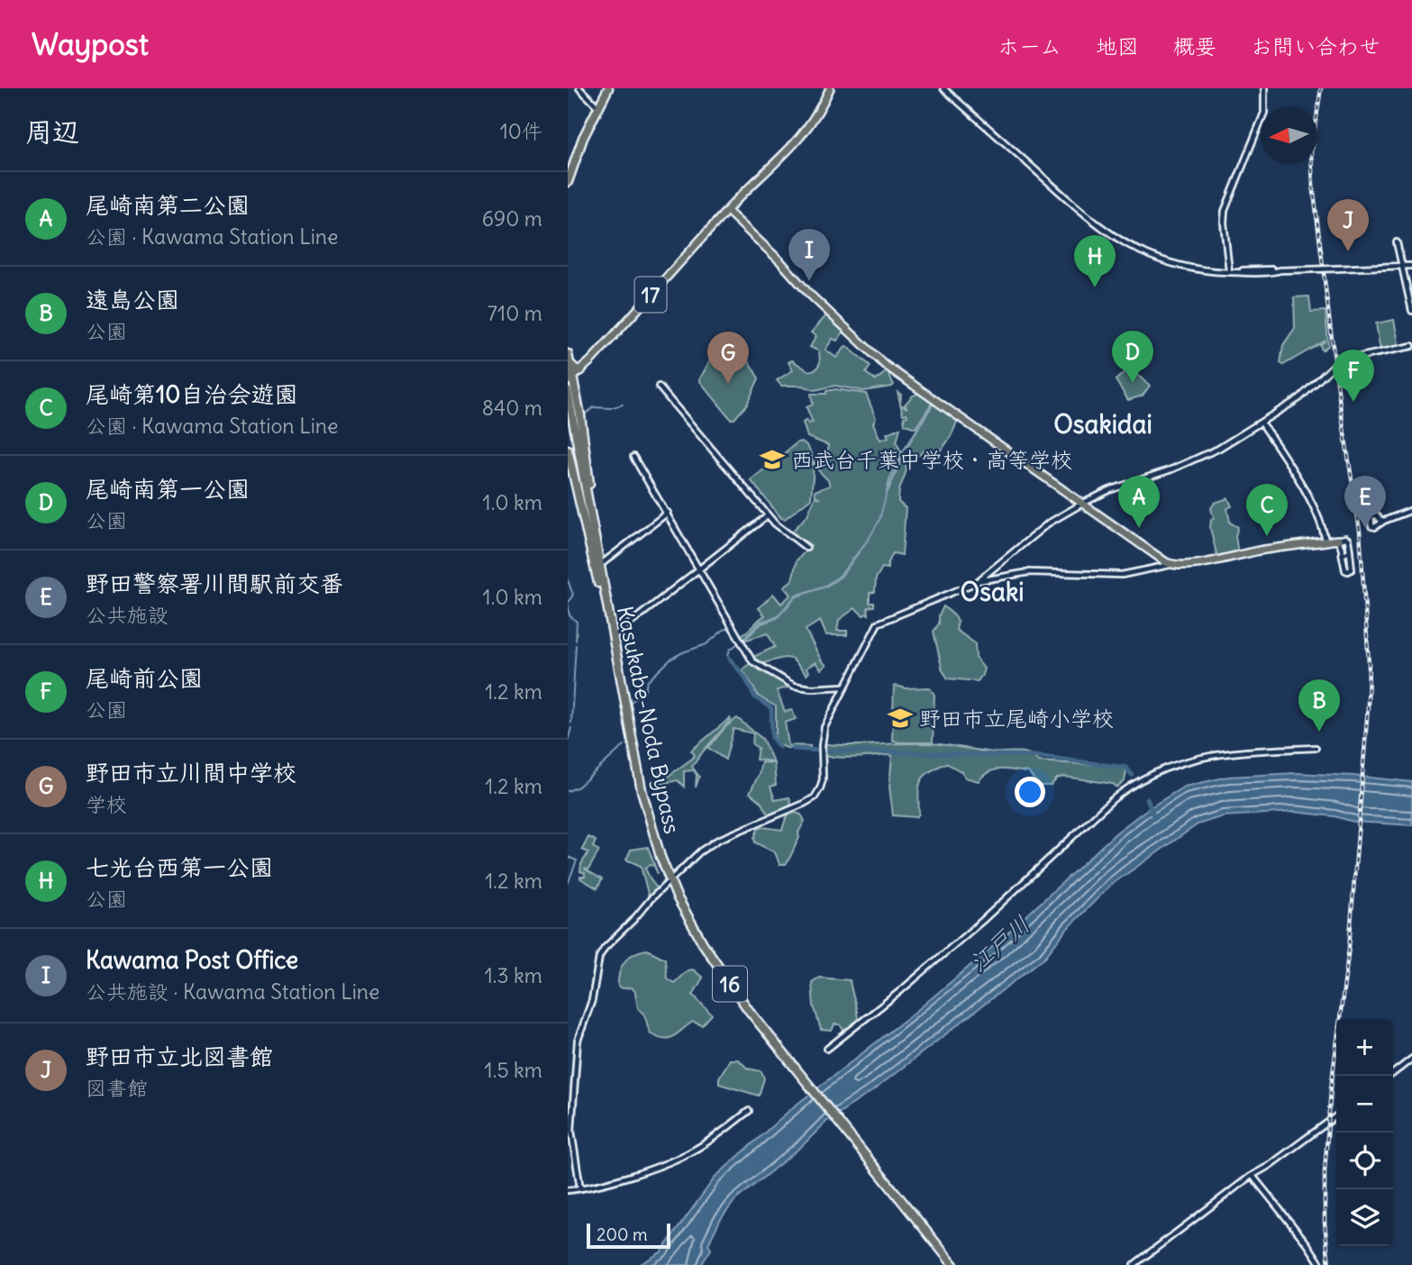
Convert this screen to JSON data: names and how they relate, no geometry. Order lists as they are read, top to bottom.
{
  "streets": {
    "highway": ["Kasukabe-Noda Bypass", "16"],
    "main road": ["17"]
  },
  "crossings": [
    ["17", "16"],
    ["Kasukabe-Noda Bypass", "16"]
  ],
  "districts": ["Osakidai", "Osaki"],
  "water": ["江戸川"],
  "places": {
    "school or university": ["西武台千葉中学校・高等学校", "野田市立尾崎小学校"]
  },
  "scale_bar": "200 m",
  "north": "left",
  "page": {
    "header": "Waypost",
    "nav": [
      "ホーム",
      "地図",
      "概要",
      "お問い合わせ"
    ],
    "heading": ["周辺", "10件"],
    "list": [
      {
        "mark": "A",
        "name": "尾崎南第二公園",
        "note": "公園 · Kawama Station Line",
        "value": "690 m"
      },
      {
        "mark": "B",
        "name": "遠島公園",
        "note": "公園",
        "value": "710 m"
      },
      {
        "mark": "C",
        "name": "尾崎第10自治会遊園",
        "note": "公園 · Kawama Station Line",
        "value": "840 m"
      },
      {
        "mark": "D",
        "name": "尾崎南第一公園",
        "note": "公園",
        "value": "1.0 km"
      },
      {
        "mark": "E",
        "name": "野田警察署川間駅前交番",
        "note": "公共施設",
        "value": "1.0 km"
      },
      {
        "mark": "F",
        "name": "尾崎前公園",
        "note": "公園",
        "value": "1.2 km"
      },
      {
        "mark": "G",
        "name": "野田市立川間中学校",
        "note": "学校",
        "value": "1.2 km"
      },
      {
        "mark": "H",
        "name": "七光台西第一公園",
        "note": "公園",
        "value": "1.2 km"
      },
      {
        "mark": "I",
        "name": "Kawama Post Office",
        "note": "公共施設 · Kawama Station Line",
        "value": "1.3 km"
      },
      {
        "mark": "J",
        "name": "野田市立北図書館",
        "note": "図書館",
        "value": "1.5 km"
      }
    ],
    "pins": [
      "J",
      "I",
      "H",
      "D",
      "G",
      "F",
      "A",
      "E",
      "C",
      "B"
    ],
    "map_buttons": ["+", "−"],
    "scale": "200 m"
  }
}
